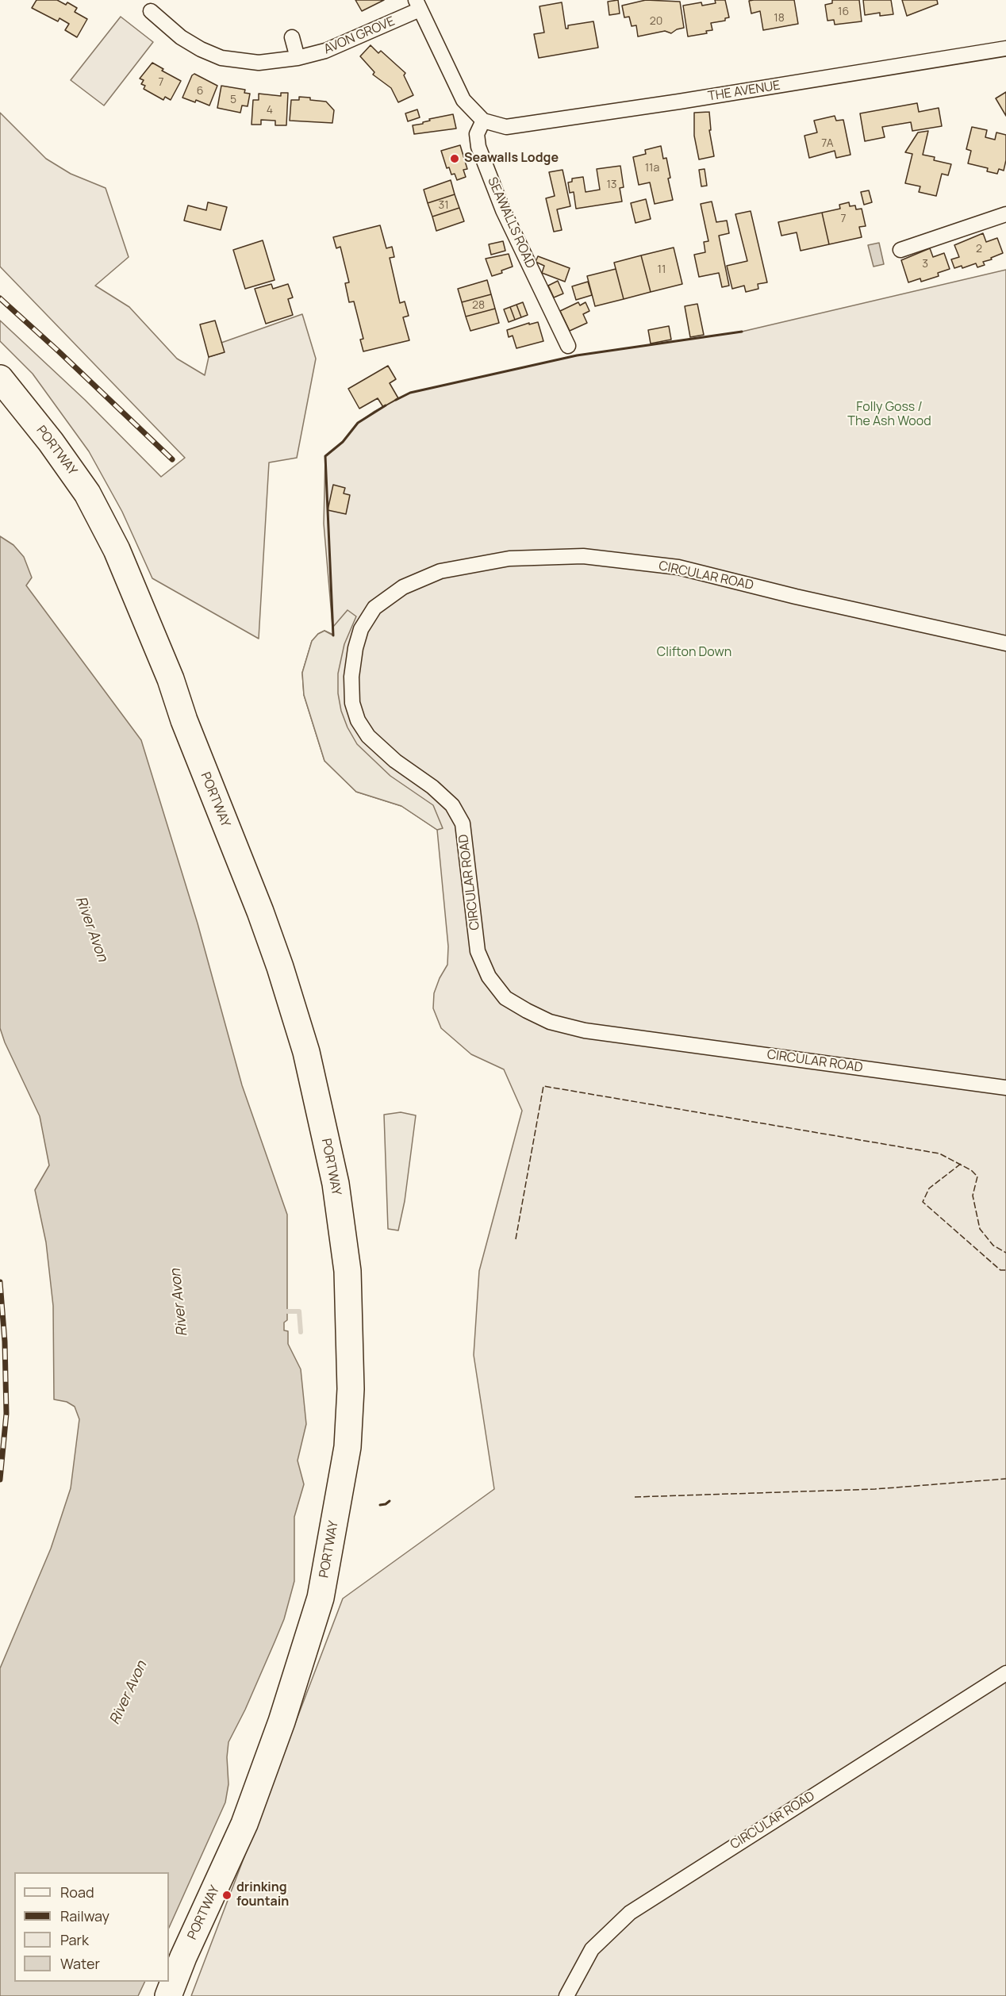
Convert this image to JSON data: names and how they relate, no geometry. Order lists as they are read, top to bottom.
{
  "streets": {
    "highway": ["PORTWAY"],
    "street": [
      "AVON GROVE",
      "THE AVENUE",
      "SEAWALLS ROAD",
      "CIRCULAR ROAD"
    ]
  },
  "crossings": [
    ["THE AVENUE", "SEAWALLS ROAD"]
  ],
  "water": ["River Avon"],
  "parks": ["Folly Goss / The Ash Wood", "Clifton Down"],
  "places": ["Seawalls Lodge", "drinking fountain"],
  "house_numbers": [
    "16",
    "18",
    "20",
    "7",
    "6",
    "5",
    "4",
    "7A",
    "11a",
    "13",
    "31",
    "7",
    "2",
    "3",
    "11",
    "28"
  ],
  "legend": [
    "Road",
    "Railway",
    "Park",
    "Water"
  ]
}
